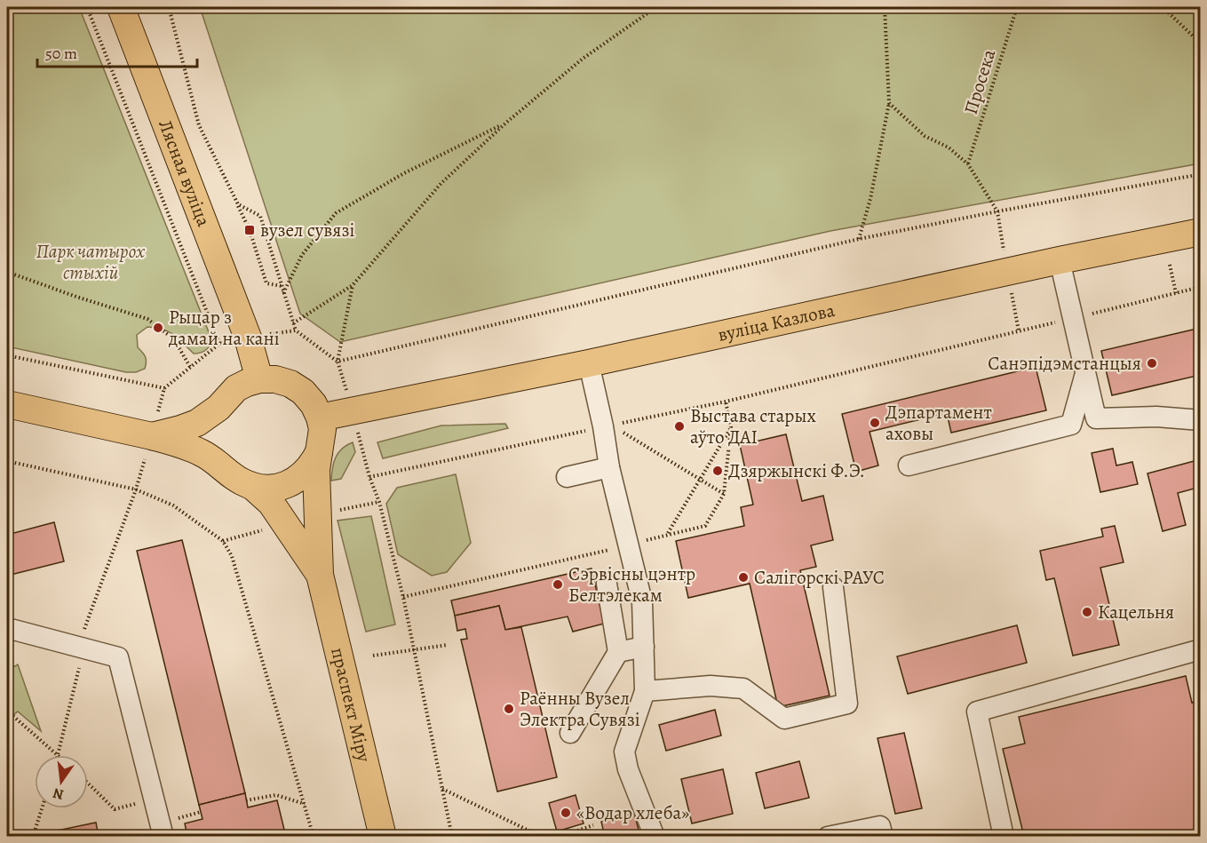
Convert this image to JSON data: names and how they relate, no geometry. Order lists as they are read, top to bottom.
{
  "streets": {
    "main road": ["Лясная вуліца", "вуліца Казлова", "праспект Міру"],
    "path": ["Просека"]
  },
  "crossings": [
    ["Лясная вуліца", "вуліца Казлова"]
  ],
  "parks": ["Парк чатырох стыхій"],
  "places": {
    "transit": ["вузел сувязі"],
    "other": [
      "Рыцар з дамай на кані",
      "Санэпідэмстанцыя",
      "Дэпартамент аховы",
      "Выстава старых аўто ДАІ",
      "Дзяржынскі Ф.Э.",
      "Салігорскі РАУС",
      "Сэрвісны цэнтр Белтэлекам",
      "Кацельня",
      "Раённы Вузел Электра Сувязі",
      "«Водар хлеба»"
    ]
  },
  "scale_bar": "50 m",
  "north": "bottom"
}
